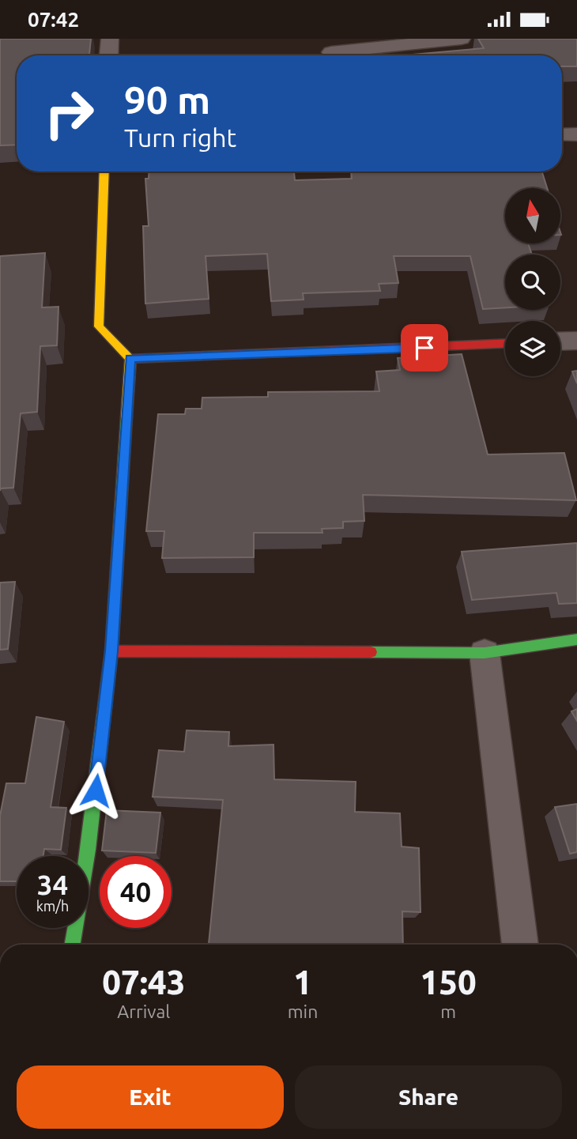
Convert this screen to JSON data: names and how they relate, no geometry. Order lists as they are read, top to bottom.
{
  "north": "top",
  "page": {
    "status": "07:42",
    "turn": ["90 m", "Turn right"],
    "speed": "34 km/h",
    "limit": "40",
    "eta": [
      "07:43",
      "Arrival",
      "1",
      "min",
      "150",
      "m"
    ],
    "buttons": ["Exit", "Share"]
  }
}
